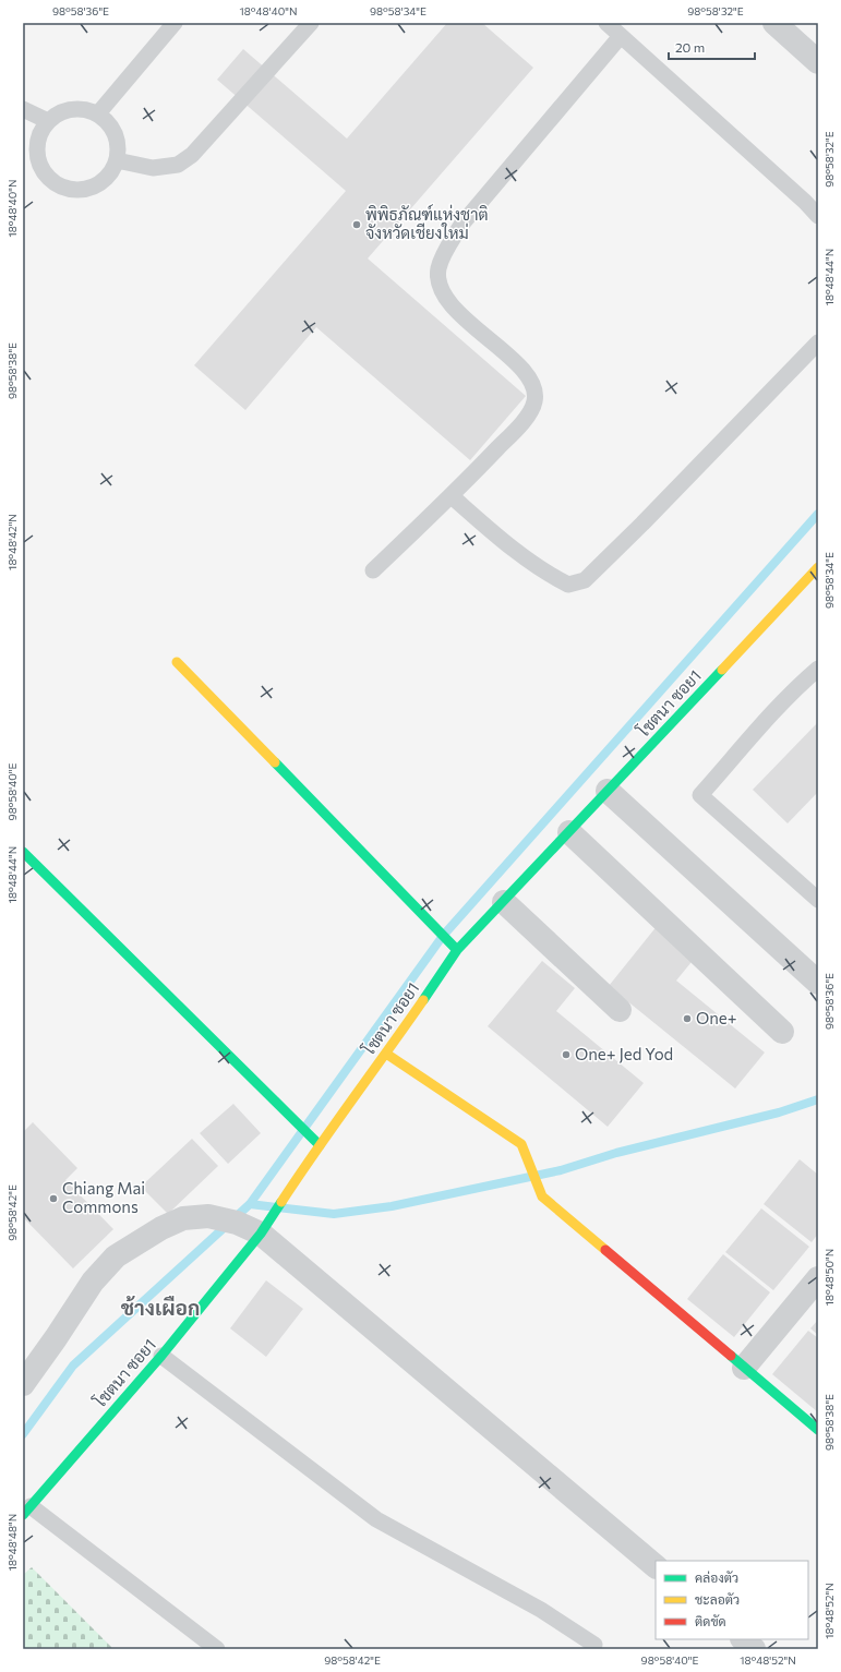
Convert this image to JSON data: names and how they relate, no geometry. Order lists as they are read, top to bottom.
{
  "streets": {
    "street": ["โชตนา ซอย1"]
  },
  "districts": ["ช้างเผือก"],
  "places": [
    "พิพิธภัณฑ์แห่งชาติ จังหวัดเชียงใหม่",
    "One+",
    "One+ Jed Yod",
    "Chiang Mai Commons"
  ],
  "legend": ["คล่องตัว", "ชะลอตัว", "ติดขัด"],
  "scale_bar": "20 m",
  "coordinates": [
    "98°58'36\"E",
    "18°48'40\"N",
    "98°58'34\"E",
    "98°58'32\"E",
    "18°48'44\"N",
    "98°58'38\"E",
    "18°48'42\"N",
    "98°58'40\"E",
    "98°58'42\"E",
    "18°48'50\"N",
    "18°48'48\"N",
    "18°48'52\"N"
  ]
}
